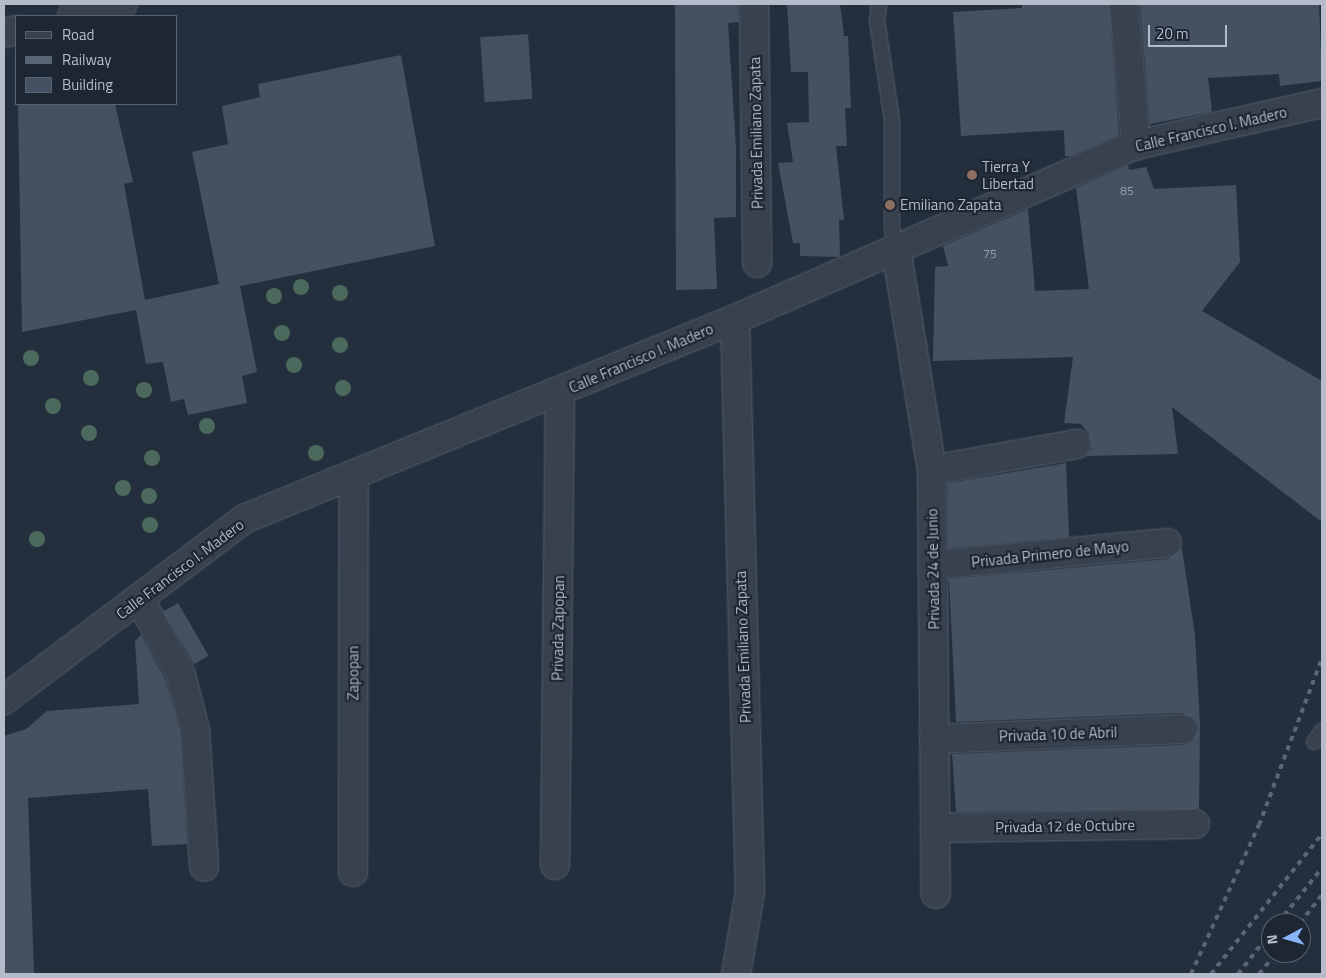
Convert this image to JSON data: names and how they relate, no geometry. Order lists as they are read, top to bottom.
{
  "streets": {
    "street": [
      "Calle Francisco I. Madero",
      "Privada Emiliano Zapata",
      "Privada Primero de Mayo",
      "Privada 24 de Junio",
      "Privada Zapopan",
      "Zapopan",
      "Privada 10 de Abril",
      "Privada 12 de Octubre"
    ]
  },
  "crossings": [
    ["Calle Francisco I. Madero", "Privada Emiliano Zapata"],
    ["Calle Francisco I. Madero", "Privada 24 de Junio"],
    ["Calle Francisco I. Madero", "Privada Zapopan"],
    ["Calle Francisco I. Madero", "Zapopan"],
    ["Privada Primero de Mayo", "Privada 24 de Junio"],
    ["Privada 24 de Junio", "Privada 10 de Abril"],
    ["Privada 24 de Junio", "Privada 12 de Octubre"]
  ],
  "places": ["Tierra Y Libertad", "Emiliano Zapata"],
  "house_numbers": ["85", "75"],
  "legend": ["Road", "Railway", "Building"],
  "scale_bar": "20 m",
  "north": "left"
}
